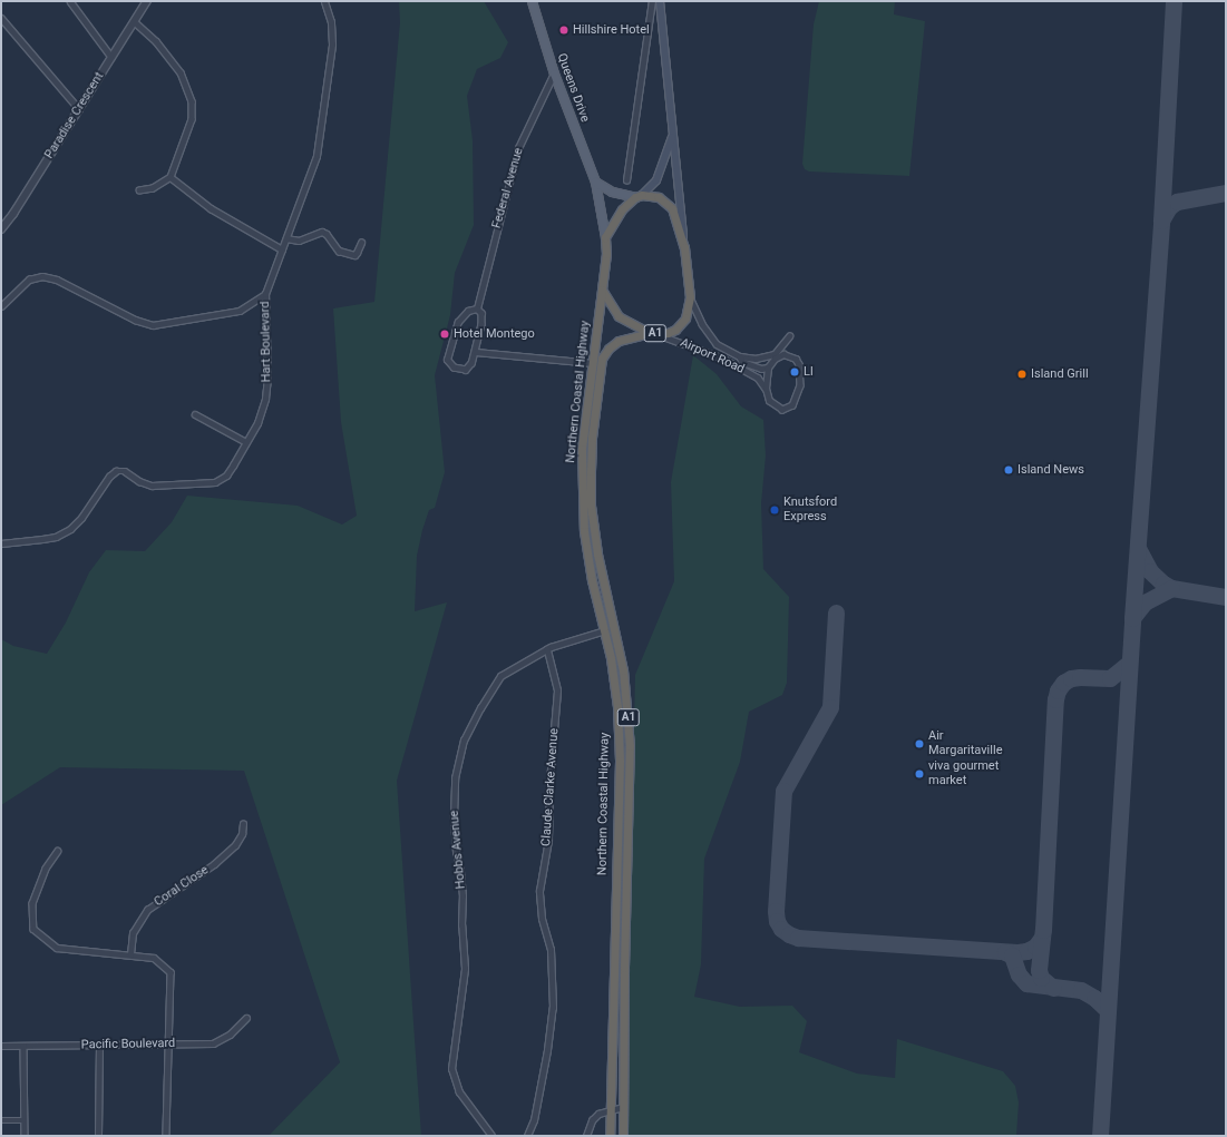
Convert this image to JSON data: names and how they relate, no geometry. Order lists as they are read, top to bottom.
{
  "streets": {
    "highway": ["A1", "Northern Coastal Highway"],
    "main road": ["Queens Drive"],
    "street": [
      "Paradise Crescent",
      "Federal Avenue",
      "Hart Boulevard",
      "Airport Road",
      "Claude Clarke Avenue",
      "Hobbs Avenue",
      "Coral Close",
      "Pacific Boulevard"
    ]
  },
  "crossings": [
    ["Queens Drive", "Federal Avenue"],
    ["Queens Drive", "A1"],
    ["Queens Drive", "Airport Road"],
    ["Queens Drive", "Northern Coastal Highway"],
    ["A1", "Airport Road"],
    ["A1", "Northern Coastal Highway"],
    ["Airport Road", "Northern Coastal Highway"],
    ["Northern Coastal Highway", "Hobbs Avenue"],
    ["Claude Clarke Avenue", "Hobbs Avenue"]
  ],
  "places": [
    "Hillshire Hotel",
    "Hotel Montego",
    "Ll",
    "Island Grill",
    "Island News",
    "Knutsford Express",
    "Air Margaritaville",
    "viva gourmet market"
  ]
}
